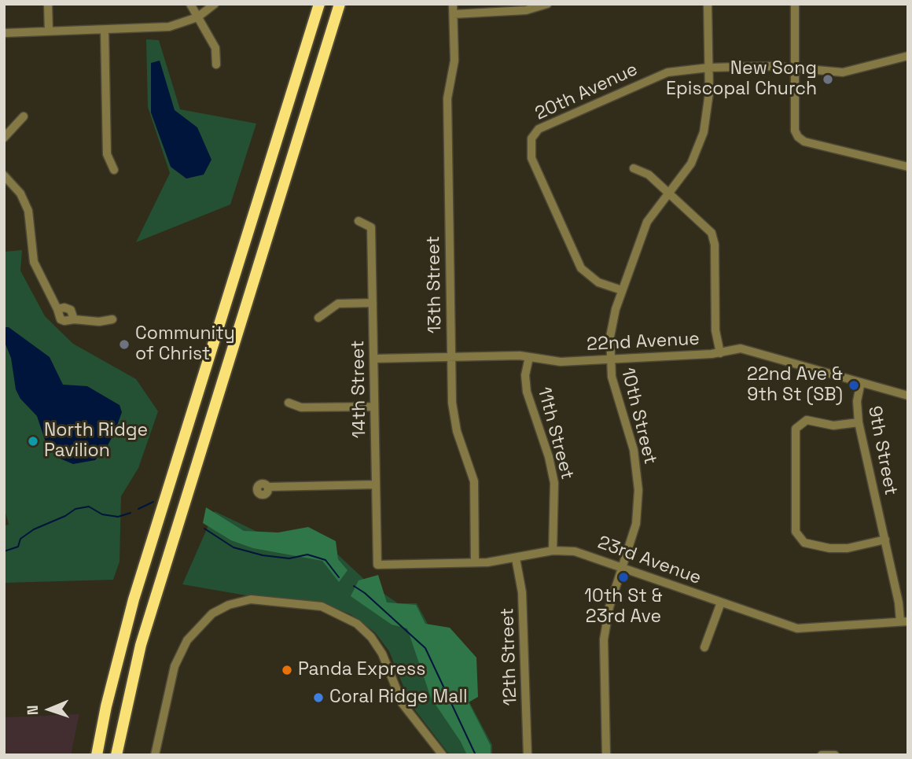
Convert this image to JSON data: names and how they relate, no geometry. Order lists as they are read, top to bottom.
{
  "streets": {
    "street": [
      "20th Avenue",
      "13th Street",
      "22nd Avenue",
      "14th Street",
      "10th Street",
      "11th Street",
      "9th Street",
      "23rd Avenue",
      "12th Street"
    ]
  },
  "crossings": [
    ["20th Avenue", "10th Street"],
    ["13th Street", "22nd Avenue"],
    ["13th Street", "23rd Avenue"],
    ["22nd Avenue", "14th Street"],
    ["22nd Avenue", "10th Street"],
    ["22nd Avenue", "11th Street"],
    ["22nd Avenue", "9th Street"],
    ["14th Street", "23rd Avenue"],
    ["10th Street", "23rd Avenue"],
    ["11th Street", "23rd Avenue"],
    ["9th Street", "23rd Avenue"],
    ["23rd Avenue", "12th Street"]
  ],
  "places": [
    "New Song Episcopal Church",
    "Community of Christ",
    "22nd Ave & 9th St (SB)",
    "North Ridge Pavilion",
    "10th St & 23rd Ave",
    "Panda Express",
    "Coral Ridge Mall"
  ],
  "north": "left"
}
